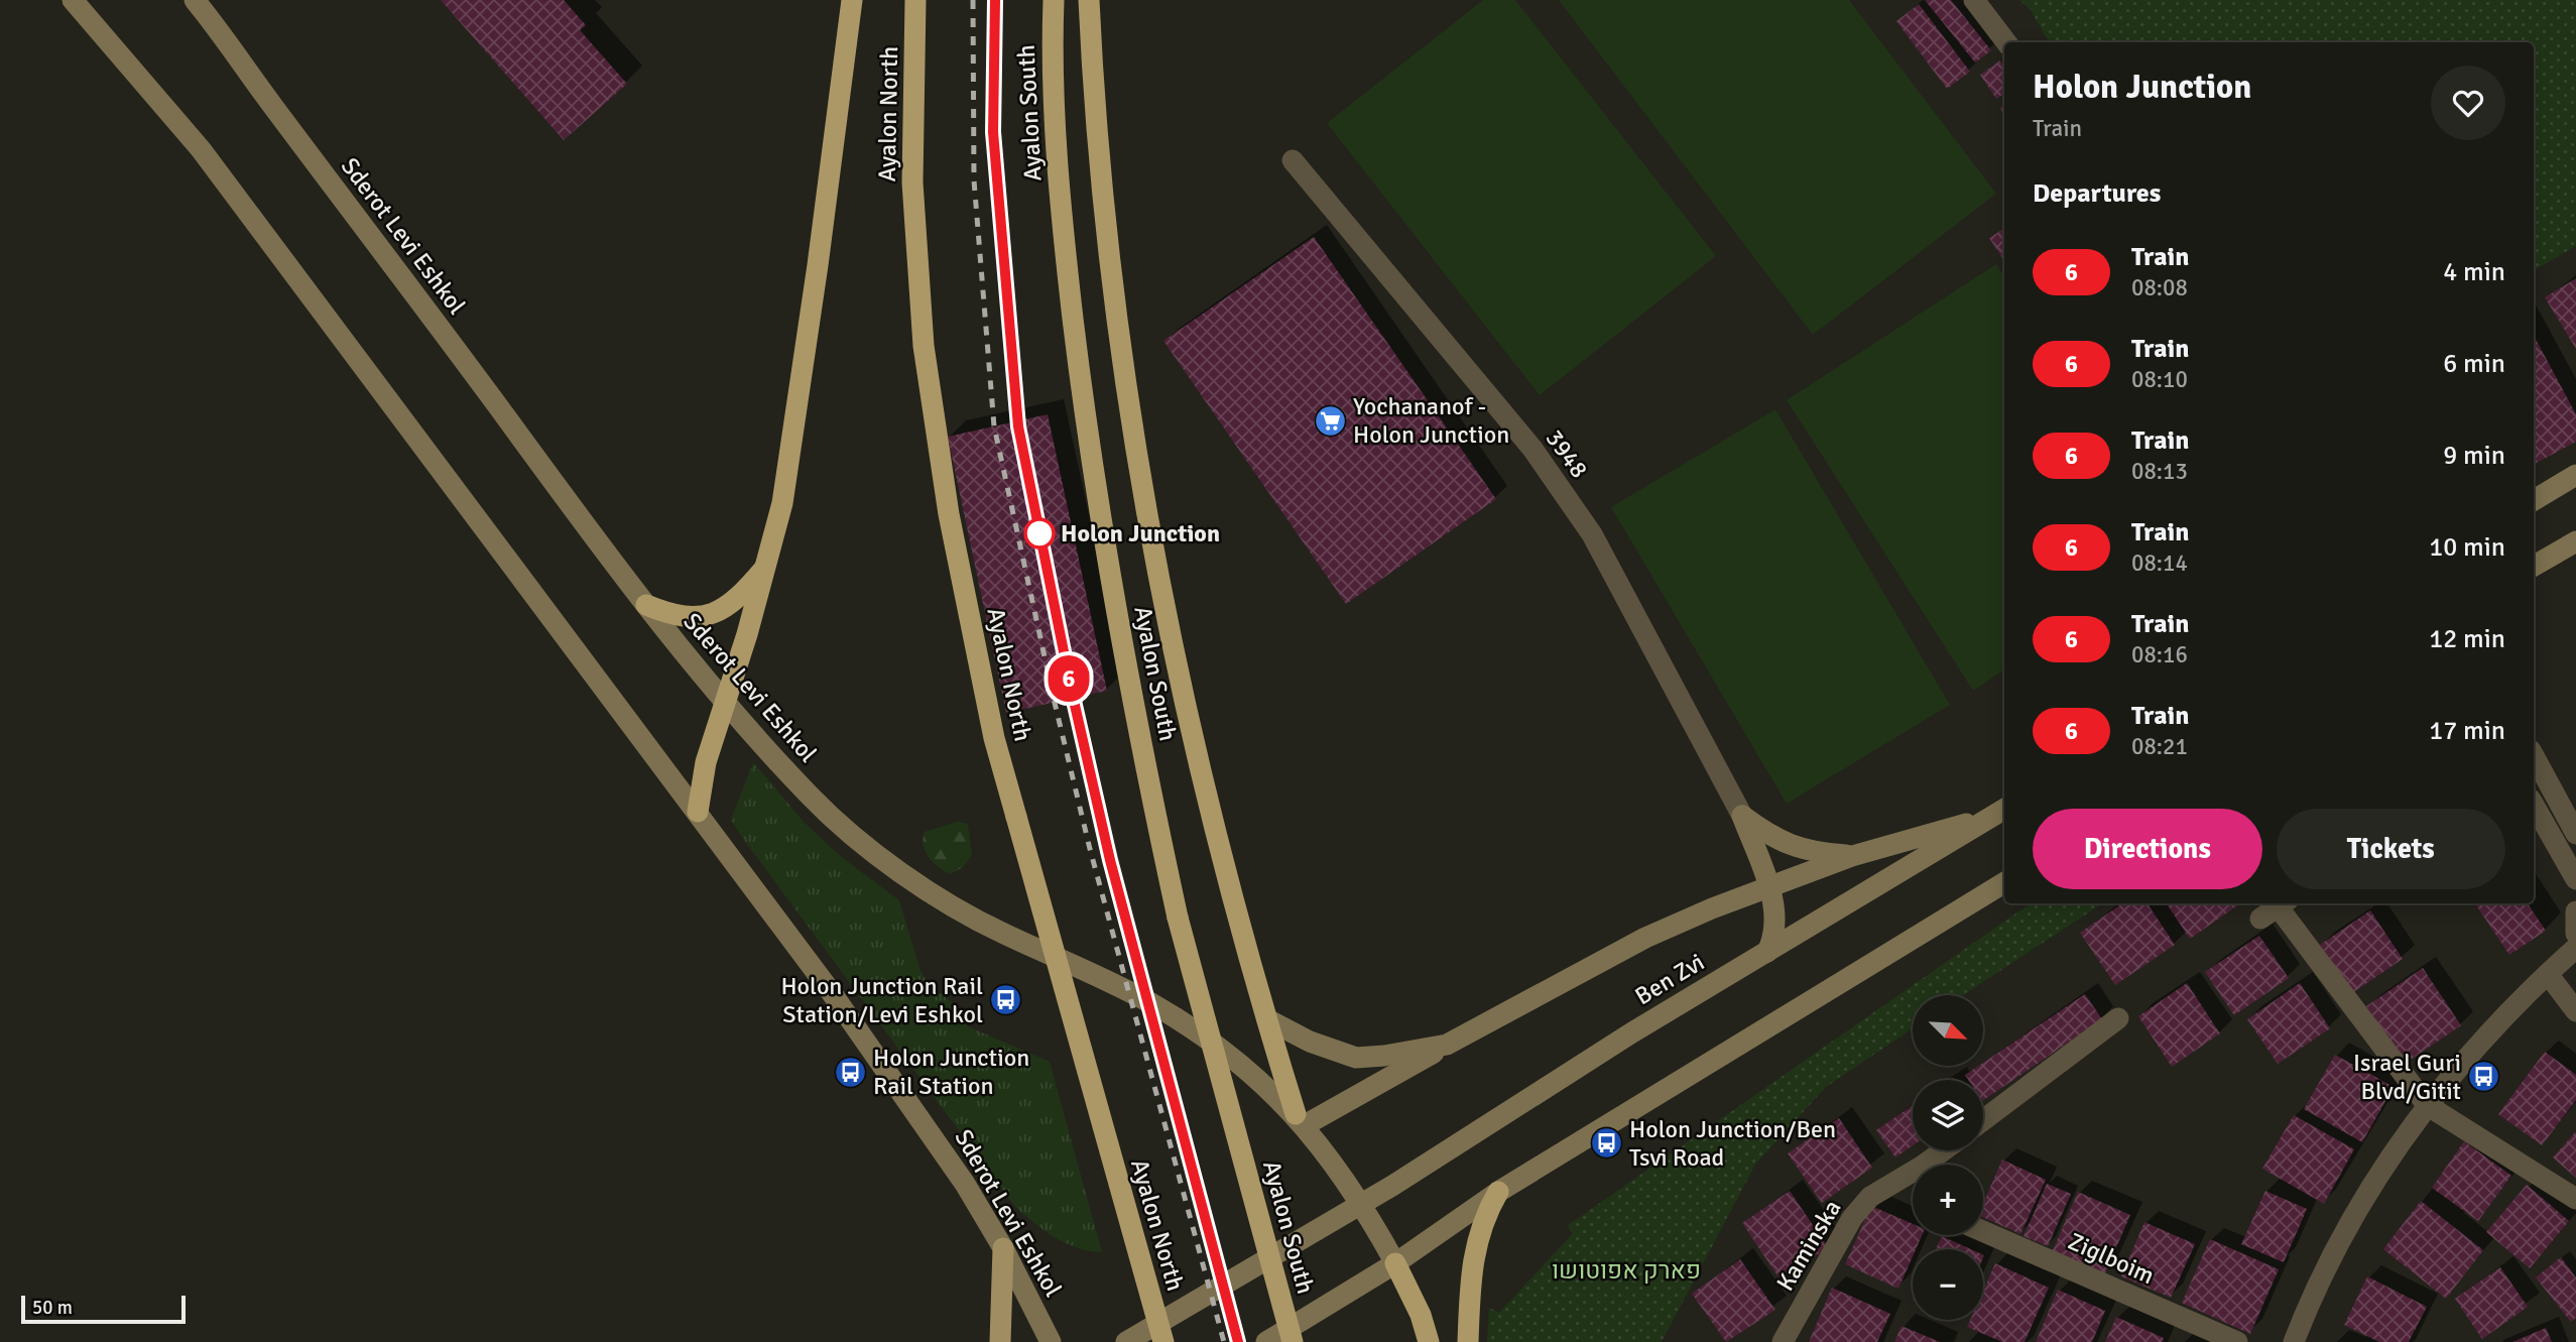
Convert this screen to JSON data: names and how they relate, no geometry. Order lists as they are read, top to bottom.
{
  "streets": {
    "highway": ["Ayalon South", "Ayalon North"],
    "main road": ["Sderot Levi Eshkol", "Ben Zvi"],
    "street": ["3948", "Kaminska", "Ziglboim"]
  },
  "crossings": [
    ["Sderot Levi Eshkol", "Ben Zvi"]
  ],
  "parks": ["פארק אפוטושו"],
  "places": {
    "supermarket": ["Yochananof - Holon Junction"],
    "other": ["Holon Junction"],
    "bus stop": [
      "Holon Junction Rail Station/Levi Eshkol",
      "Holon Junction Rail Station",
      "Israel Guri Blvd/Gitit",
      "Holon Junction/Ben Tsvi Road"
    ]
  },
  "scale_bar": "50 m",
  "north": "bottom right",
  "page": {
    "on_map": "6",
    "heading": [
      ["Holon Junction", "Train"],
      "Departures"
    ],
    "list": [
      {
        "mark": "6",
        "name": "Train",
        "note": "08:08",
        "value": "4 min"
      },
      {
        "mark": "6",
        "name": "Train",
        "note": "08:10",
        "value": "6 min"
      },
      {
        "mark": "6",
        "name": "Train",
        "note": "08:13",
        "value": "9 min"
      },
      {
        "mark": "6",
        "name": "Train",
        "note": "08:14",
        "value": "10 min"
      },
      {
        "mark": "6",
        "name": "Train",
        "note": "08:16",
        "value": "12 min"
      },
      {
        "mark": "6",
        "name": "Train",
        "note": "08:21",
        "value": "17 min"
      }
    ],
    "buttons": ["Directions", "Tickets"],
    "map_buttons": ["+", "−"],
    "scale": "50 m"
  }
}
